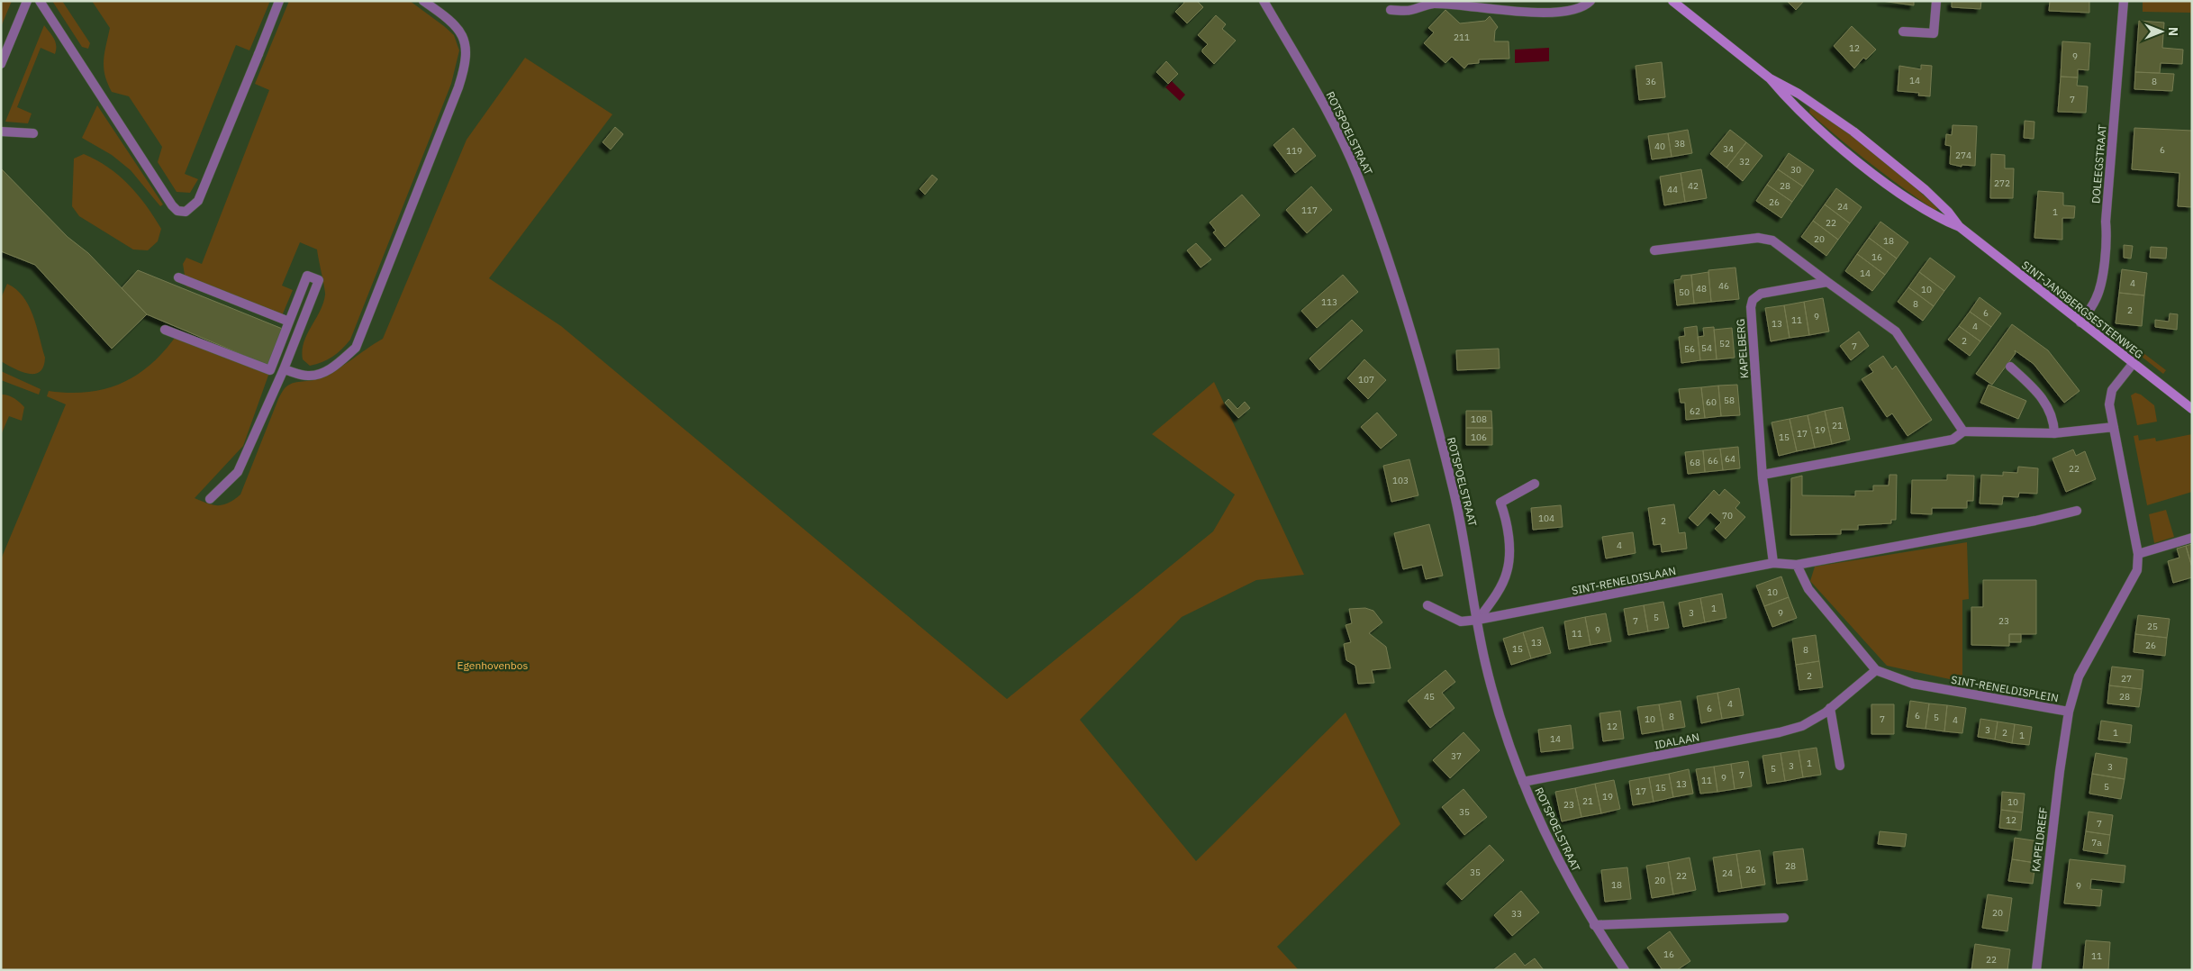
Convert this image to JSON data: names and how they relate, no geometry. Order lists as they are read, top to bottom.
{
  "streets": {
    "main road": ["SINT-JANSBERGSESTEENWEG"],
    "street": [
      "ROTSPOELSTRAAT",
      "DOLEEGSTRAAT",
      "KAPELBERG",
      "SINT-RENELDISLAAN",
      "SINT-RENELDISPLEIN",
      "IDALAAN",
      "KAPELDREEF"
    ]
  },
  "crossings": [
    ["ROTSPOELSTRAAT", "SINT-RENELDISLAAN"],
    ["ROTSPOELSTRAAT", "IDALAAN"],
    ["DOLEEGSTRAAT", "SINT-JANSBERGSESTEENWEG"],
    ["KAPELBERG", "SINT-RENELDISLAAN"],
    ["SINT-RENELDISPLEIN", "IDALAAN"],
    ["SINT-RENELDISPLEIN", "KAPELDREEF"]
  ],
  "parks": ["Egenhovenbos"],
  "house_numbers": [
    "211",
    "12",
    "9",
    "14",
    "36",
    "8",
    "7",
    "38",
    "40",
    "34",
    "6",
    "119",
    "274",
    "32",
    "30",
    "272",
    "42",
    "28",
    "44",
    "26",
    "24",
    "117",
    "1",
    "22",
    "20",
    "18",
    "16",
    "14",
    "4",
    "46",
    "48",
    "10",
    "50",
    "113",
    "8",
    "2",
    "6",
    "9",
    "11",
    "13",
    "4",
    "2",
    "52",
    "7",
    "54",
    "56",
    "107",
    "58",
    "60",
    "62",
    "108",
    "21",
    "19",
    "17",
    "106",
    "15",
    "64",
    "66",
    "68",
    "22",
    "103",
    "70",
    "104",
    "2",
    "4",
    "10",
    "1",
    "3",
    "9",
    "5",
    "7",
    "23",
    "25",
    "9",
    "11",
    "13",
    "26",
    "15",
    "8",
    "2",
    "27",
    "45",
    "28",
    "4",
    "6",
    "6",
    "8",
    "5",
    "10",
    "7",
    "4",
    "12",
    "3",
    "2",
    "1",
    "1",
    "14",
    "37",
    "1",
    "3",
    "3",
    "5",
    "7",
    "9",
    "11",
    "13",
    "5",
    "15",
    "17",
    "19",
    "21",
    "10",
    "23",
    "35",
    "12",
    "7",
    "7a",
    "28",
    "26",
    "35",
    "24",
    "22",
    "20",
    "18",
    "9",
    "20",
    "33",
    "16",
    "11",
    "22"
  ],
  "north": "right"
}
